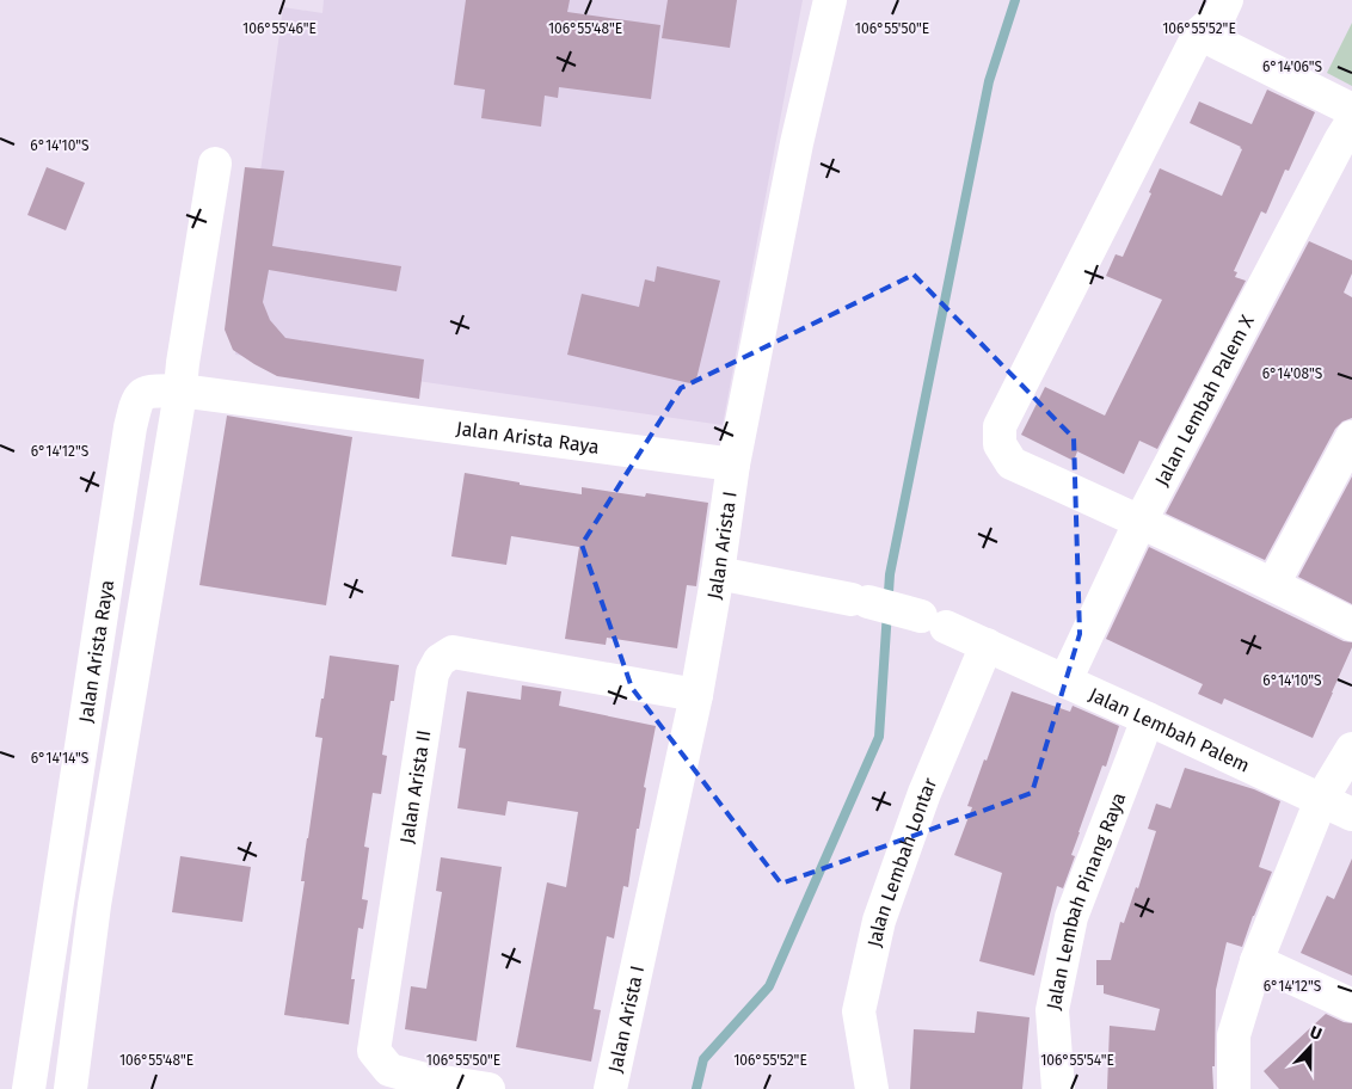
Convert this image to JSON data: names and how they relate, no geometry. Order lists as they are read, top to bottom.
{
  "streets": {
    "street": [
      "Jalan Lembah Palem X",
      "Jalan Arista Raya",
      "Jalan Arista I",
      "Jalan Lembah Palem",
      "Jalan Arista II",
      "Jalan Lembah Lontar",
      "Jalan Lembah Pinang Raya"
    ]
  },
  "crossings": [
    ["Jalan Lembah Palem X", "Jalan Lembah Palem"],
    ["Jalan Arista Raya", "Jalan Arista I"],
    ["Jalan Arista I", "Jalan Lembah Palem"],
    ["Jalan Arista I", "Jalan Arista II"],
    ["Jalan Lembah Palem", "Jalan Lembah Lontar"],
    ["Jalan Lembah Palem", "Jalan Lembah Pinang Raya"]
  ],
  "north": "top",
  "coordinates": [
    "106°55'50\"E",
    "106°55'46\"E",
    "106°55'48\"E",
    "106°55'52\"E",
    "6°14'06\"S",
    "6°14'10\"S",
    "6°14'08\"S",
    "6°14'12\"S",
    "6°14'14\"S",
    "106°55'54\"E"
  ]
}
